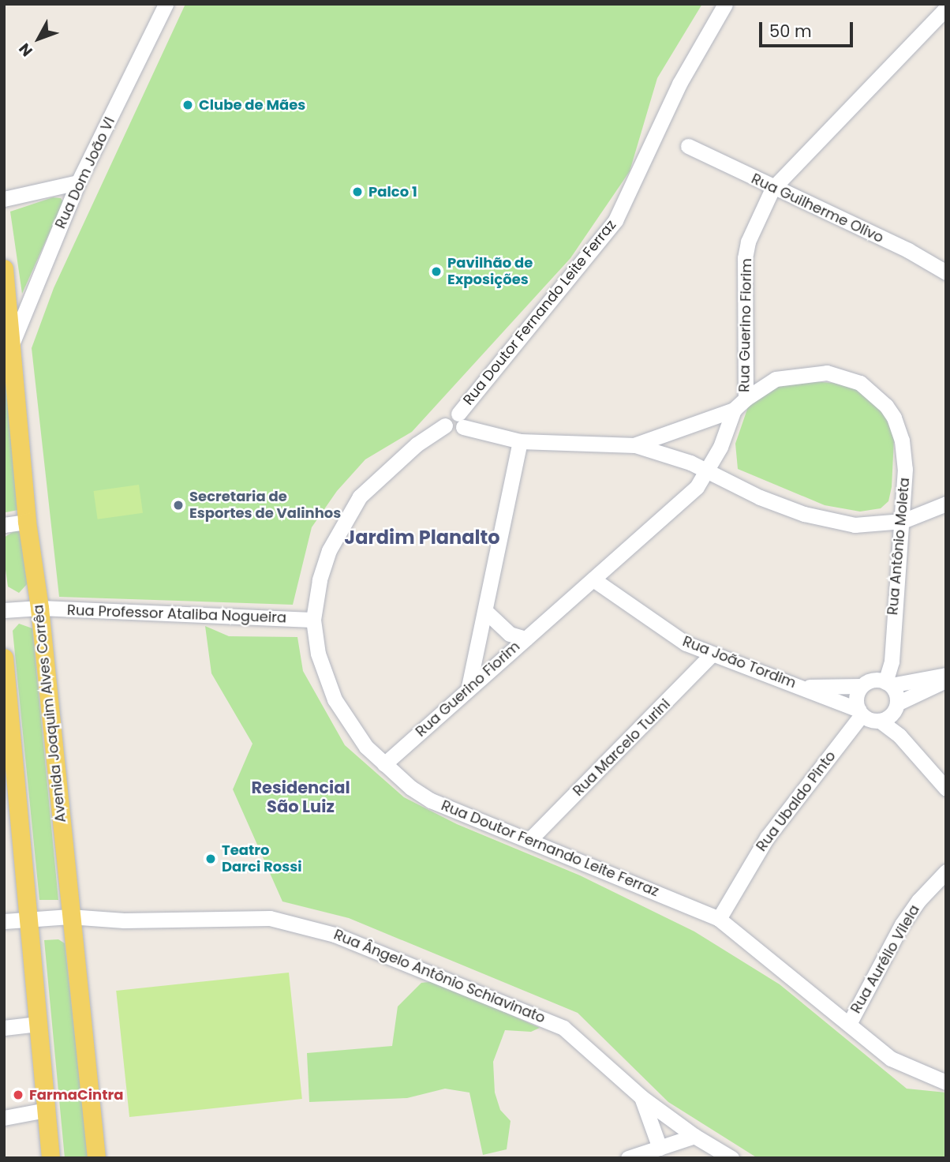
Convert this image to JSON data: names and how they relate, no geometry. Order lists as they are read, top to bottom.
{
  "streets": {
    "main road": ["Avenida Joaquim Alves Corrêa"],
    "street": [
      "Rua Dom João VI",
      "Rua Guilherme Olivo",
      "Rua Doutor Fernando Leite Ferraz",
      "Rua Guerino Fiorim",
      "Rua Antônio Moleta",
      "Rua Professor Ataliba Nogueira",
      "Rua João Tordim",
      "Rua Marcelo Turini",
      "Rua Ubaldo Pinto",
      "Rua Aurélio Vilela",
      "Rua Ângelo Antônio Schiavinato"
    ]
  },
  "crossings": [
    ["Rua Dom João VI", "Avenida Joaquim Alves Corrêa"],
    ["Rua Guilherme Olivo", "Rua Guerino Fiorim"],
    ["Rua Doutor Fernando Leite Ferraz", "Rua Guerino Fiorim"],
    ["Rua Doutor Fernando Leite Ferraz", "Rua Professor Ataliba Nogueira"],
    ["Rua Doutor Fernando Leite Ferraz", "Rua Marcelo Turini"],
    ["Rua Doutor Fernando Leite Ferraz", "Rua Ubaldo Pinto"],
    ["Rua Doutor Fernando Leite Ferraz", "Rua Aurélio Vilela"],
    ["Rua Guerino Fiorim", "Rua Antônio Moleta"],
    ["Rua Guerino Fiorim", "Rua João Tordim"],
    ["Rua Antônio Moleta", "Rua João Tordim"],
    ["Rua Antônio Moleta", "Rua Ubaldo Pinto"],
    ["Rua Professor Ataliba Nogueira", "Avenida Joaquim Alves Corrêa"],
    ["Rua João Tordim", "Rua Marcelo Turini"],
    ["Rua João Tordim", "Rua Ubaldo Pinto"],
    ["Avenida Joaquim Alves Corrêa", "Rua Ângelo Antônio Schiavinato"]
  ],
  "districts": ["Jardim Planalto", "Residencial São Luiz"],
  "places": [
    "Clube de Mães",
    "Palco 1",
    "Pavilhão de Exposições",
    "Secretaria de Esportes de Valinhos",
    "Teatro Darci Rossi",
    "FarmaCintra"
  ],
  "scale_bar": "50 m",
  "north": "bottom left"
}
